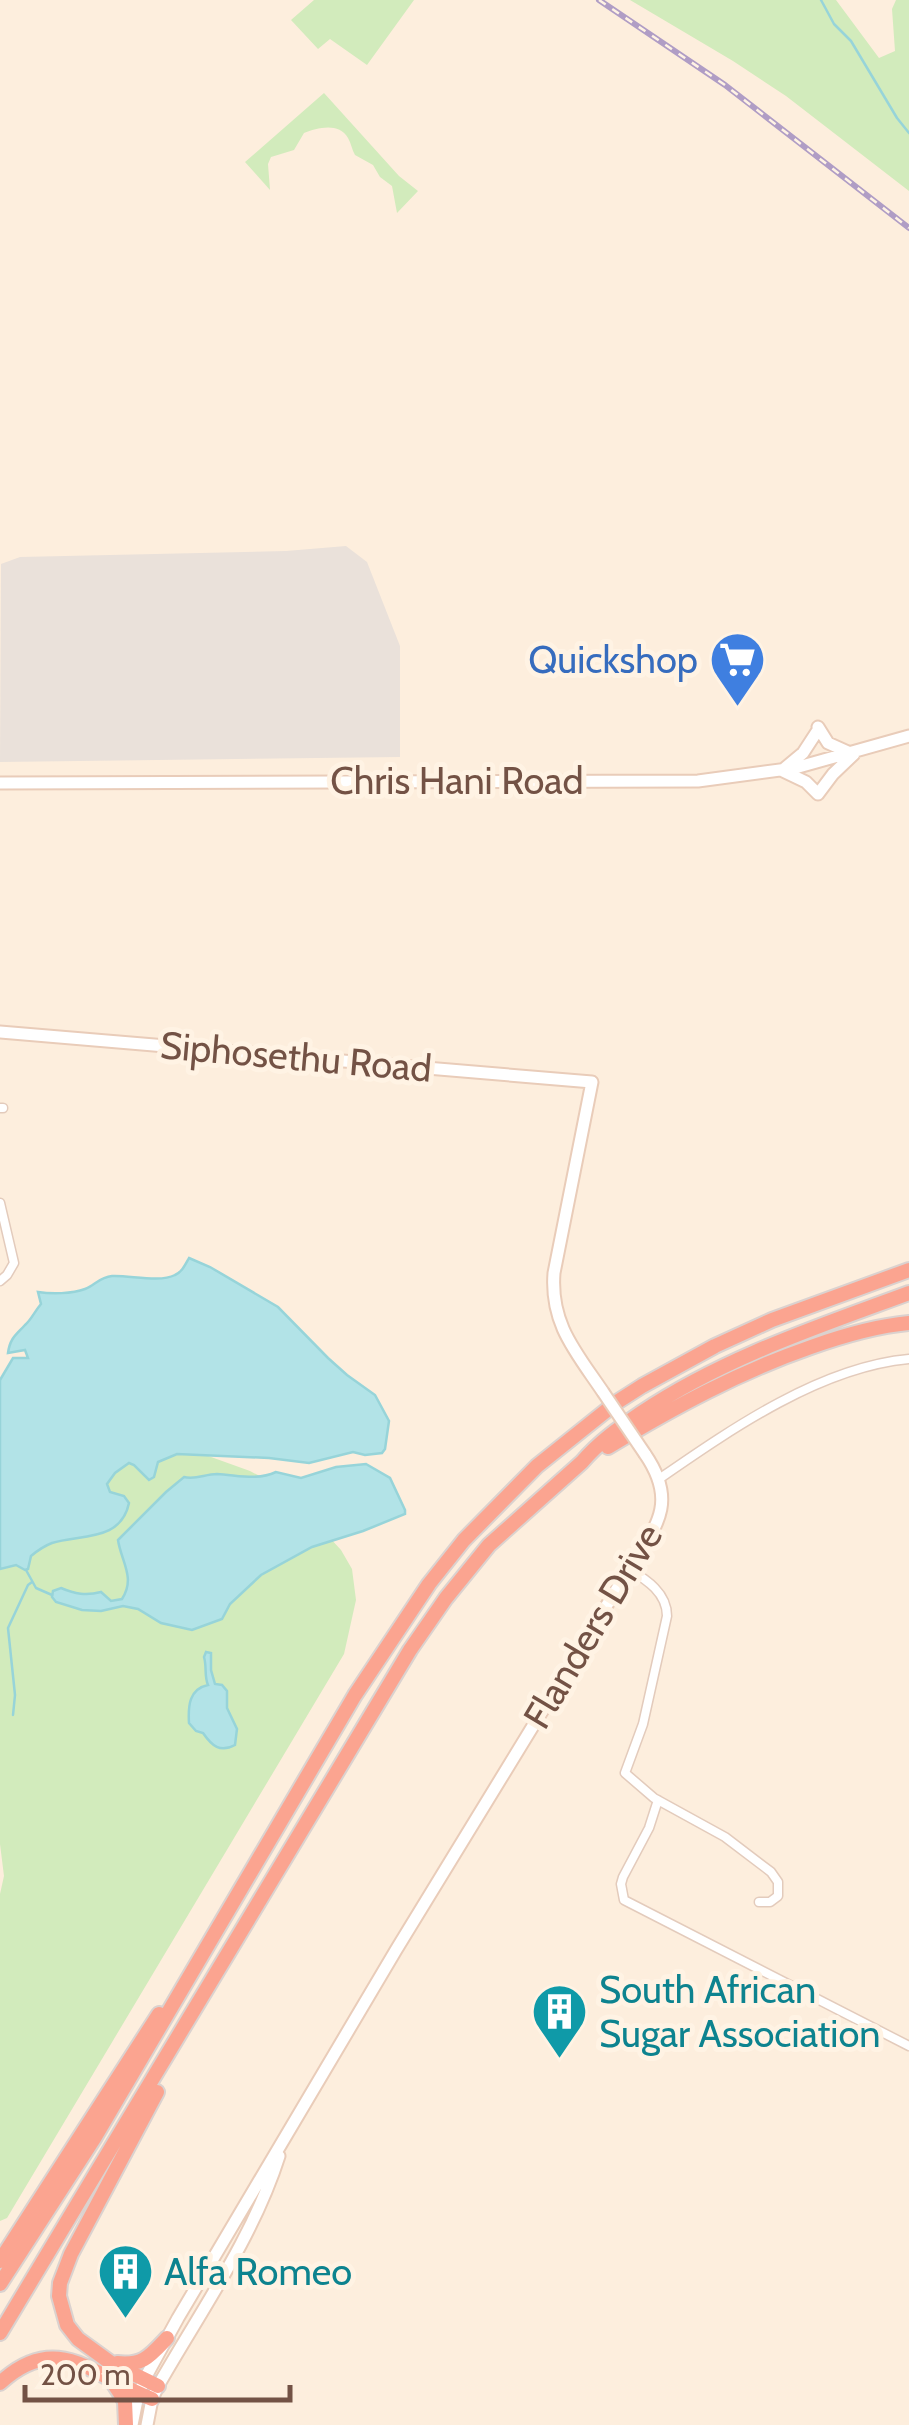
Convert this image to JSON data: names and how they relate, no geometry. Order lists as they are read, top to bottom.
{
  "streets": {
    "street": ["Chris Hani Road", "Siphosethu Road", "Flanders Drive"]
  },
  "crossings": [
    ["Siphosethu Road", "Flanders Drive"]
  ],
  "places": {
    "supermarket": ["Quickshop"],
    "building": ["South African Sugar Association", "Alfa Romeo"]
  },
  "scale_bar": "200 m"
}
